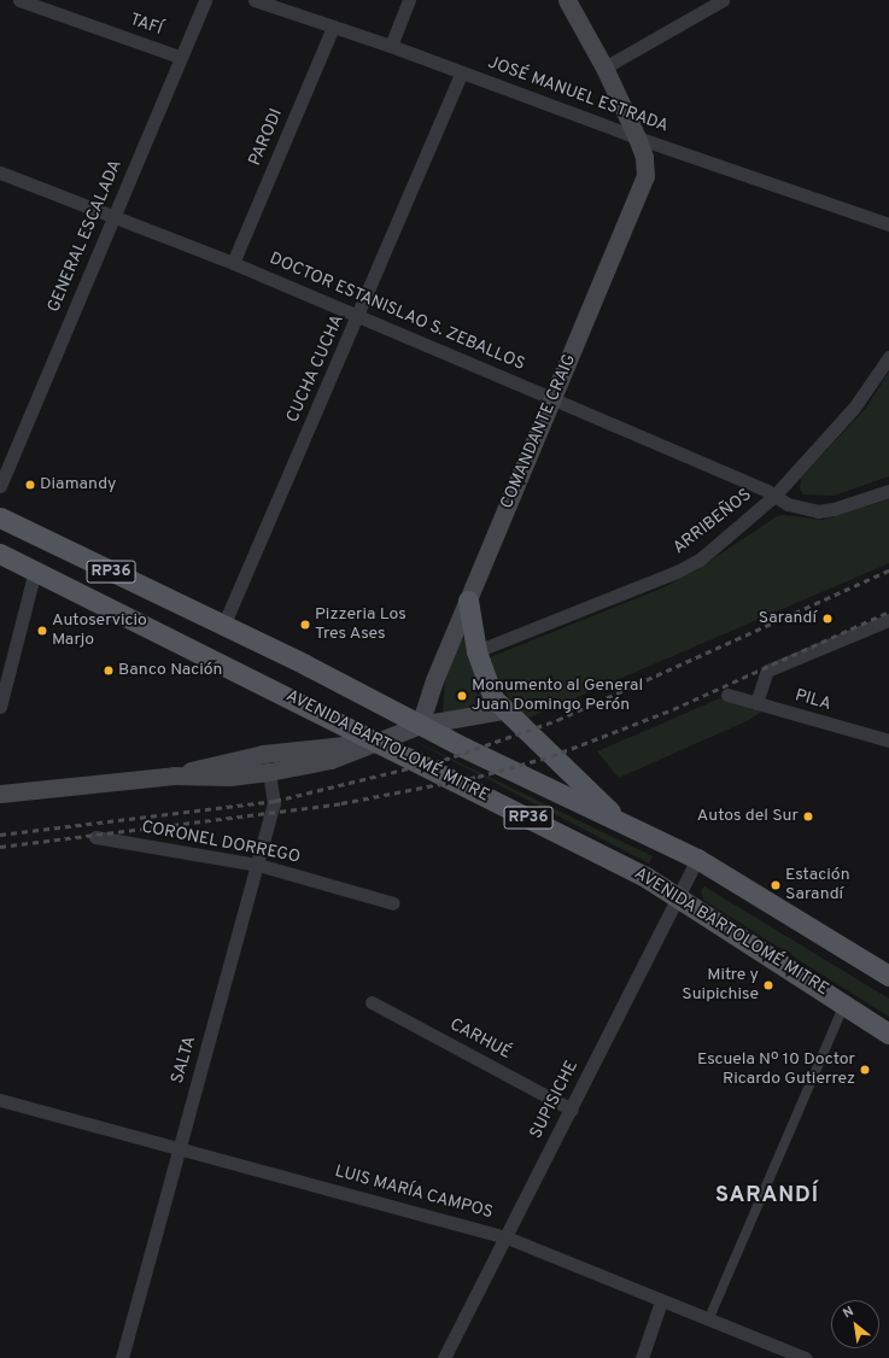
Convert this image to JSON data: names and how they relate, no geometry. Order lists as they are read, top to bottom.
{
  "streets": {
    "main road": ["COMANDANTE CRAIG", "RP36", "AVENIDA BARTOLOMÉ MITRE"],
    "street": [
      "TAFÍ",
      "JOSÉ MANUEL ESTRADA",
      "PARODI",
      "GENERAL ESCALADA",
      "DOCTOR ESTANISLAO S. ZEBALLOS",
      "CUCHA CUCHA",
      "ARRIBEÑOS",
      "PILA",
      "CORONEL DORREGO",
      "CARHUÉ",
      "SALTA",
      "SUPISICHE",
      "LUIS MARÍA CAMPOS"
    ]
  },
  "crossings": [
    ["TAFÍ", "GENERAL ESCALADA"],
    ["JOSÉ MANUEL ESTRADA", "PARODI"],
    ["JOSÉ MANUEL ESTRADA", "CUCHA CUCHA"],
    ["JOSÉ MANUEL ESTRADA", "COMANDANTE CRAIG"],
    ["PARODI", "DOCTOR ESTANISLAO S. ZEBALLOS"],
    ["GENERAL ESCALADA", "DOCTOR ESTANISLAO S. ZEBALLOS"],
    ["DOCTOR ESTANISLAO S. ZEBALLOS", "CUCHA CUCHA"],
    ["DOCTOR ESTANISLAO S. ZEBALLOS", "COMANDANTE CRAIG"],
    ["DOCTOR ESTANISLAO S. ZEBALLOS", "ARRIBEÑOS"],
    ["CUCHA CUCHA", "AVENIDA BARTOLOMÉ MITRE"],
    ["COMANDANTE CRAIG", "AVENIDA BARTOLOMÉ MITRE"],
    ["AVENIDA BARTOLOMÉ MITRE", "SUPISICHE"],
    ["CORONEL DORREGO", "SALTA"],
    ["CARHUÉ", "SUPISICHE"],
    ["SALTA", "LUIS MARÍA CAMPOS"],
    ["SUPISICHE", "LUIS MARÍA CAMPOS"]
  ],
  "districts": ["SARANDÍ"],
  "places": [
    "Diamandy",
    "Sarandí",
    "Pizzeria Los Tres Ases",
    "Autoservicio Marjo",
    "Banco Nación",
    "Monumento al General Juan Domingo Perón",
    "Autos del Sur",
    "Estación Sarandí",
    "Mitre y Suipichise",
    "Escuela Nº 10 Doctor Ricardo Gutierrez"
  ],
  "north": "top left"
}
